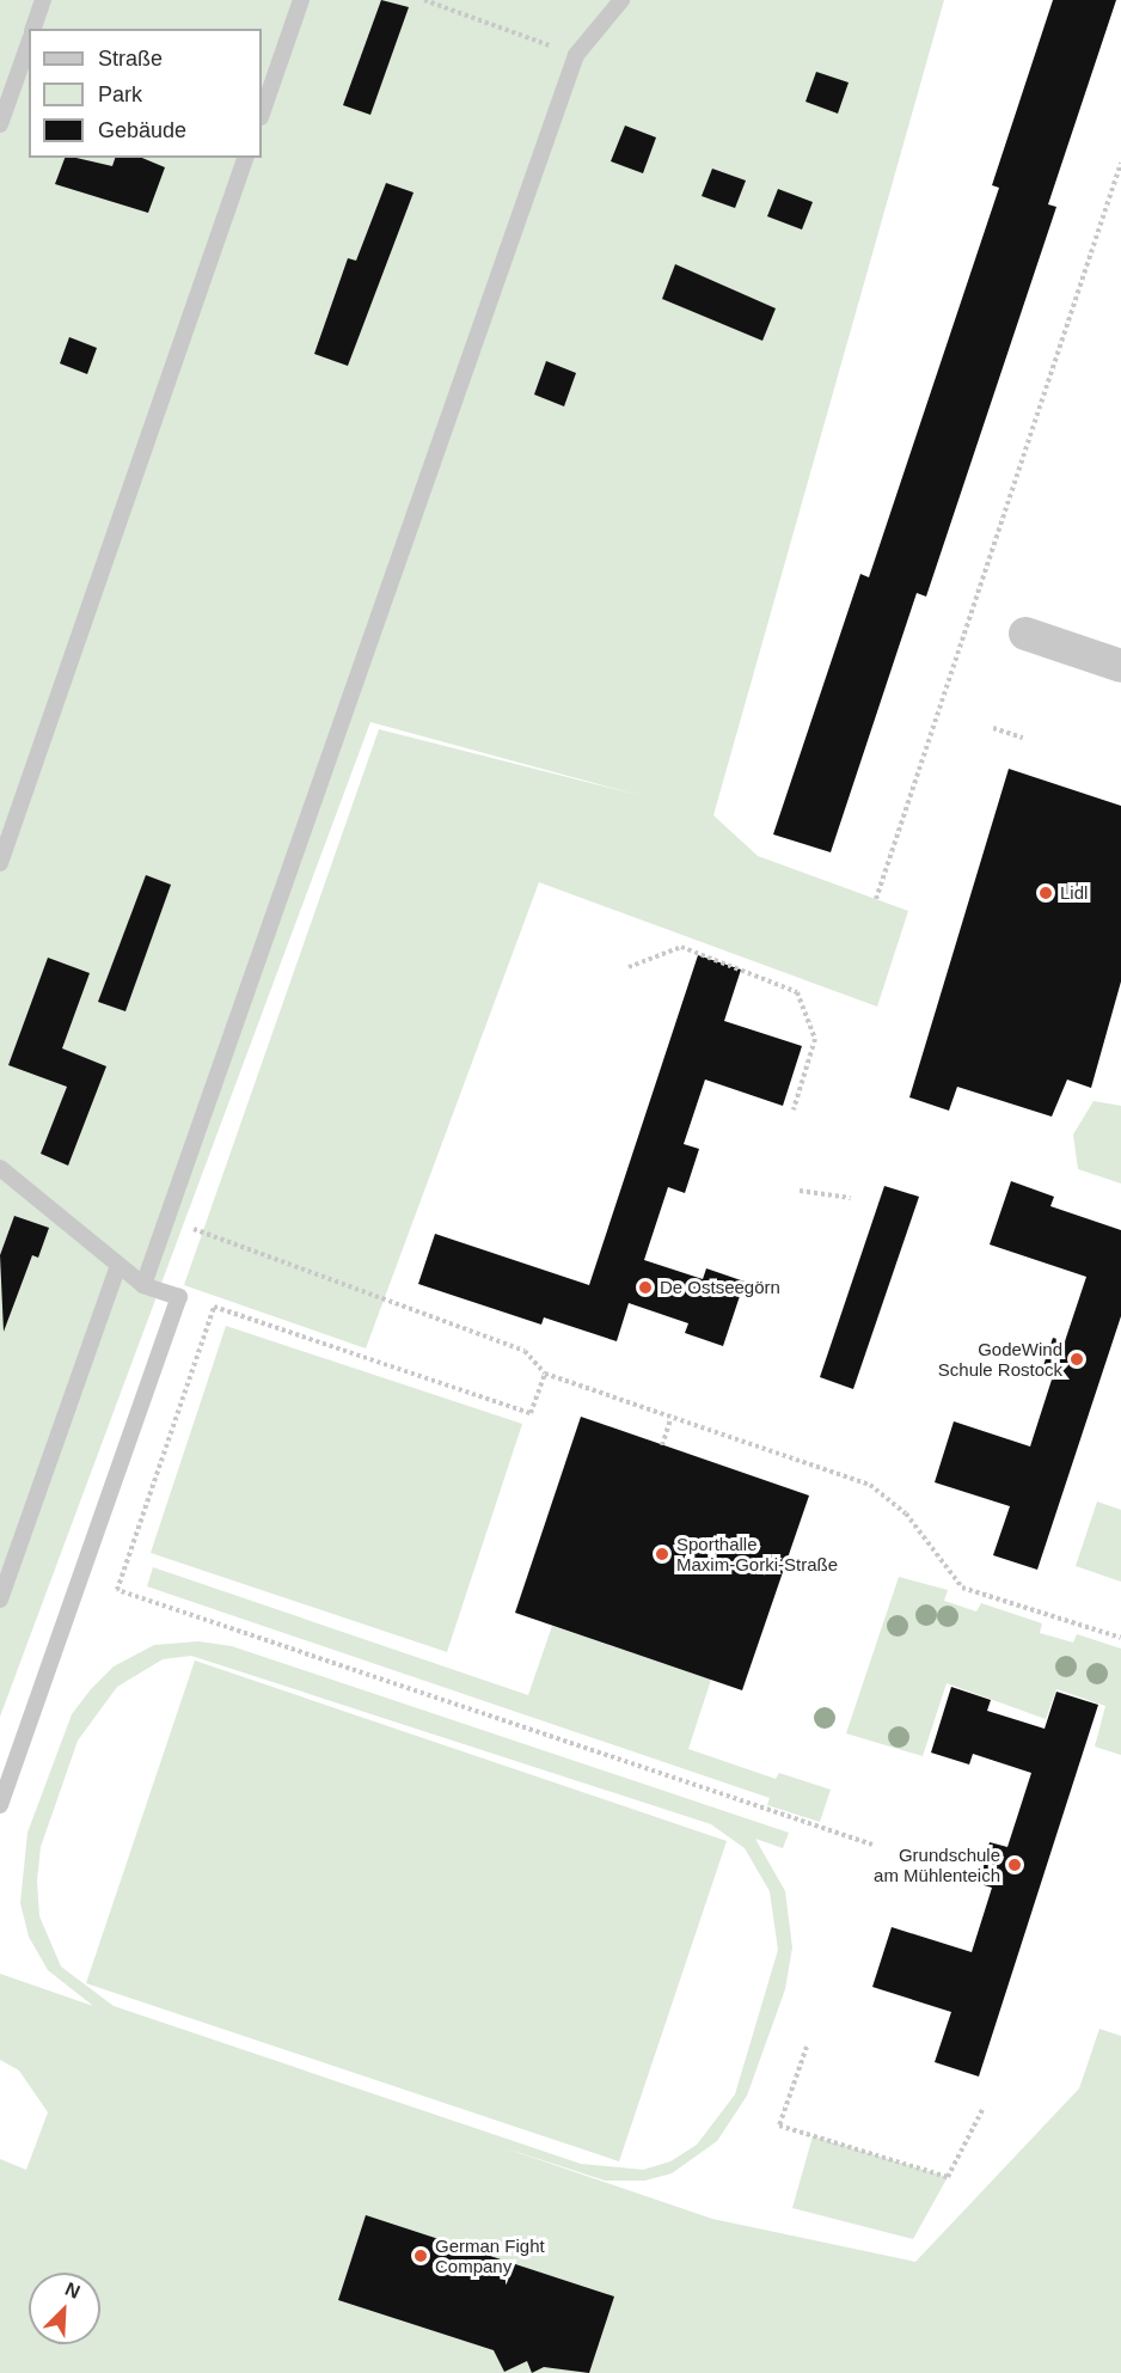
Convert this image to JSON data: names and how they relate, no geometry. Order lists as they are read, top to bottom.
{
  "places": [
    "Lidl",
    "De Ostseegörn",
    "GodeWind Schule Rostock",
    "Sporthalle Maxim-Gorki-Straße",
    "Grundschule am Mühlenteich",
    "German Fight Company"
  ],
  "legend": ["Straße", "Park", "Gebäude"],
  "north": "top right"
}
